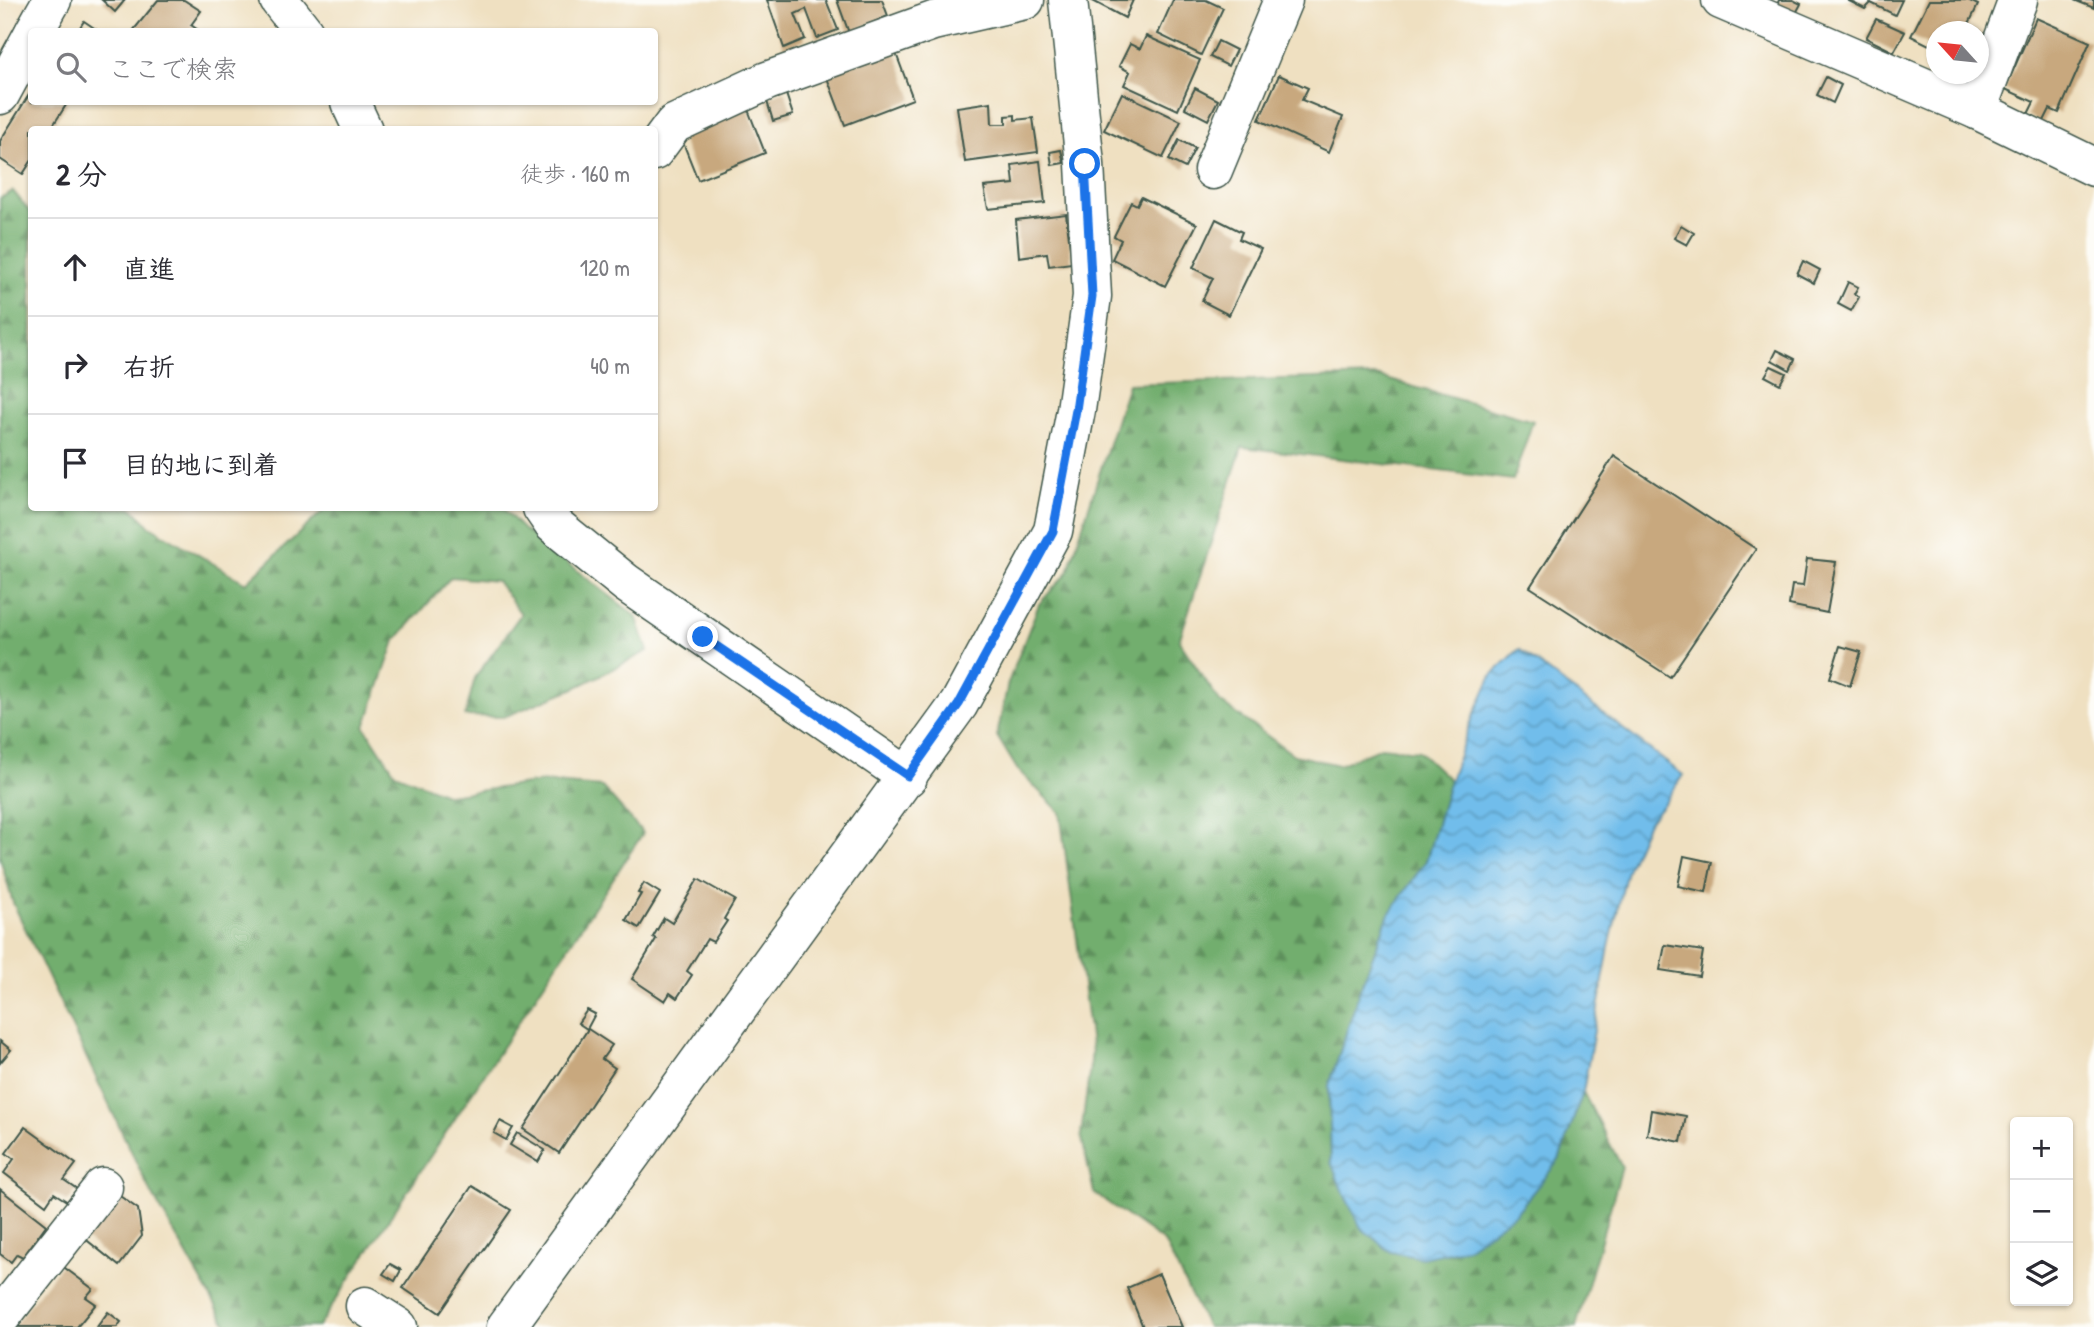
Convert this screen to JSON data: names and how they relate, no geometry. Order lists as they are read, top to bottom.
{
  "north": "top left",
  "page": {
    "search": "ここで検索",
    "heading": ["2 分", "徒歩 · 160 m"],
    "list": [
      ["直進", "120 m"],
      ["右折", "40 m"],
      "目的地に到着"
    ],
    "map_buttons": ["+", "−"]
  }
}
